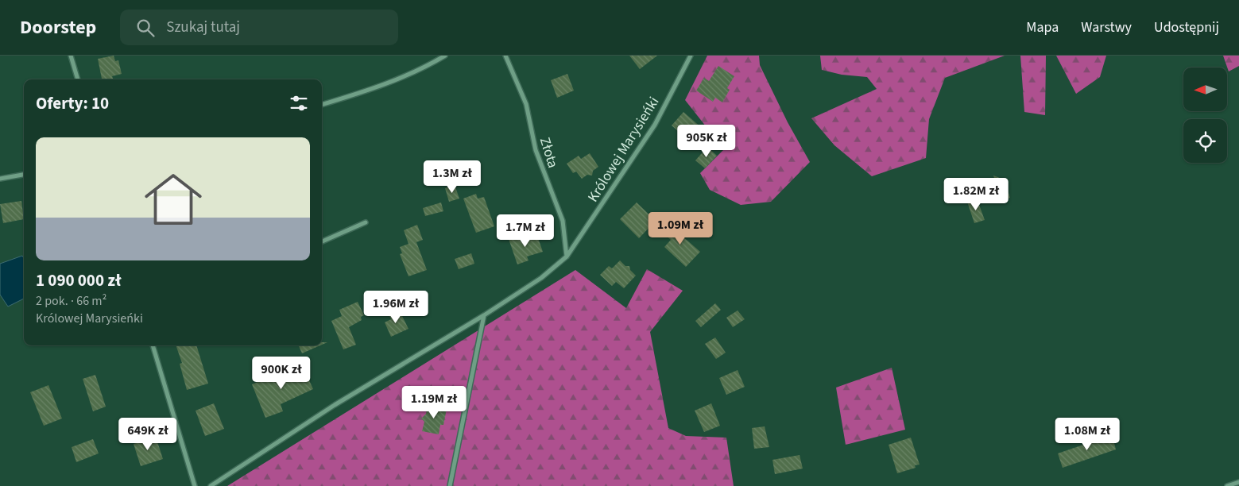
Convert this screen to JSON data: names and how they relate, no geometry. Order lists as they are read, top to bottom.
{
  "streets": {
    "street": ["Królowej Marysieńki", "Złota"]
  },
  "crossings": [
    ["Królowej Marysieńki", "Złota"]
  ],
  "north": "left",
  "page": {
    "header": "Doorstep",
    "search": "Szukaj tutaj",
    "nav": ["Mapa", "Warstwy", "Udostępnij"],
    "heading": "Oferty: 10",
    "price": [
      "905K zł",
      "1.3M zł",
      "1.82M zł",
      "1.09M zł",
      "1.7M zł",
      "1.96M zł",
      "900K zł",
      "1.19M zł",
      "649K zł",
      "1.08M zł"
    ],
    "list": [
      {
        "name": "1 090 000 zł",
        "note": "2 pok. · 66 m² · Królowej Marysieńki"
      }
    ]
  }
}
